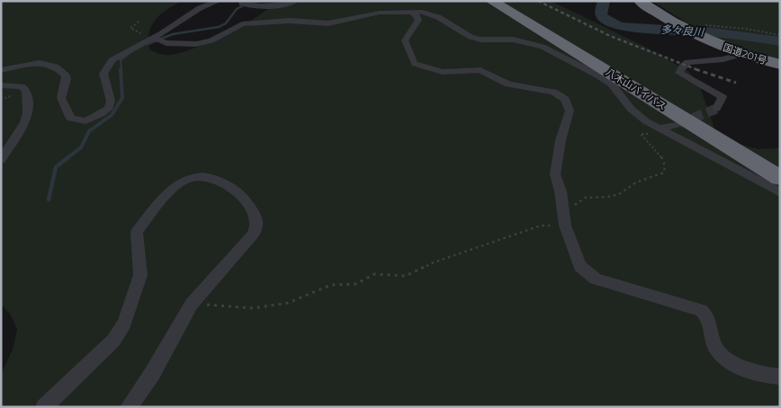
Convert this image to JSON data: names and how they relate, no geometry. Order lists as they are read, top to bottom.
{
  "streets": {
    "highway": ["国道201号", "八木山バイパス"]
  },
  "water": ["多々良川"]
}
